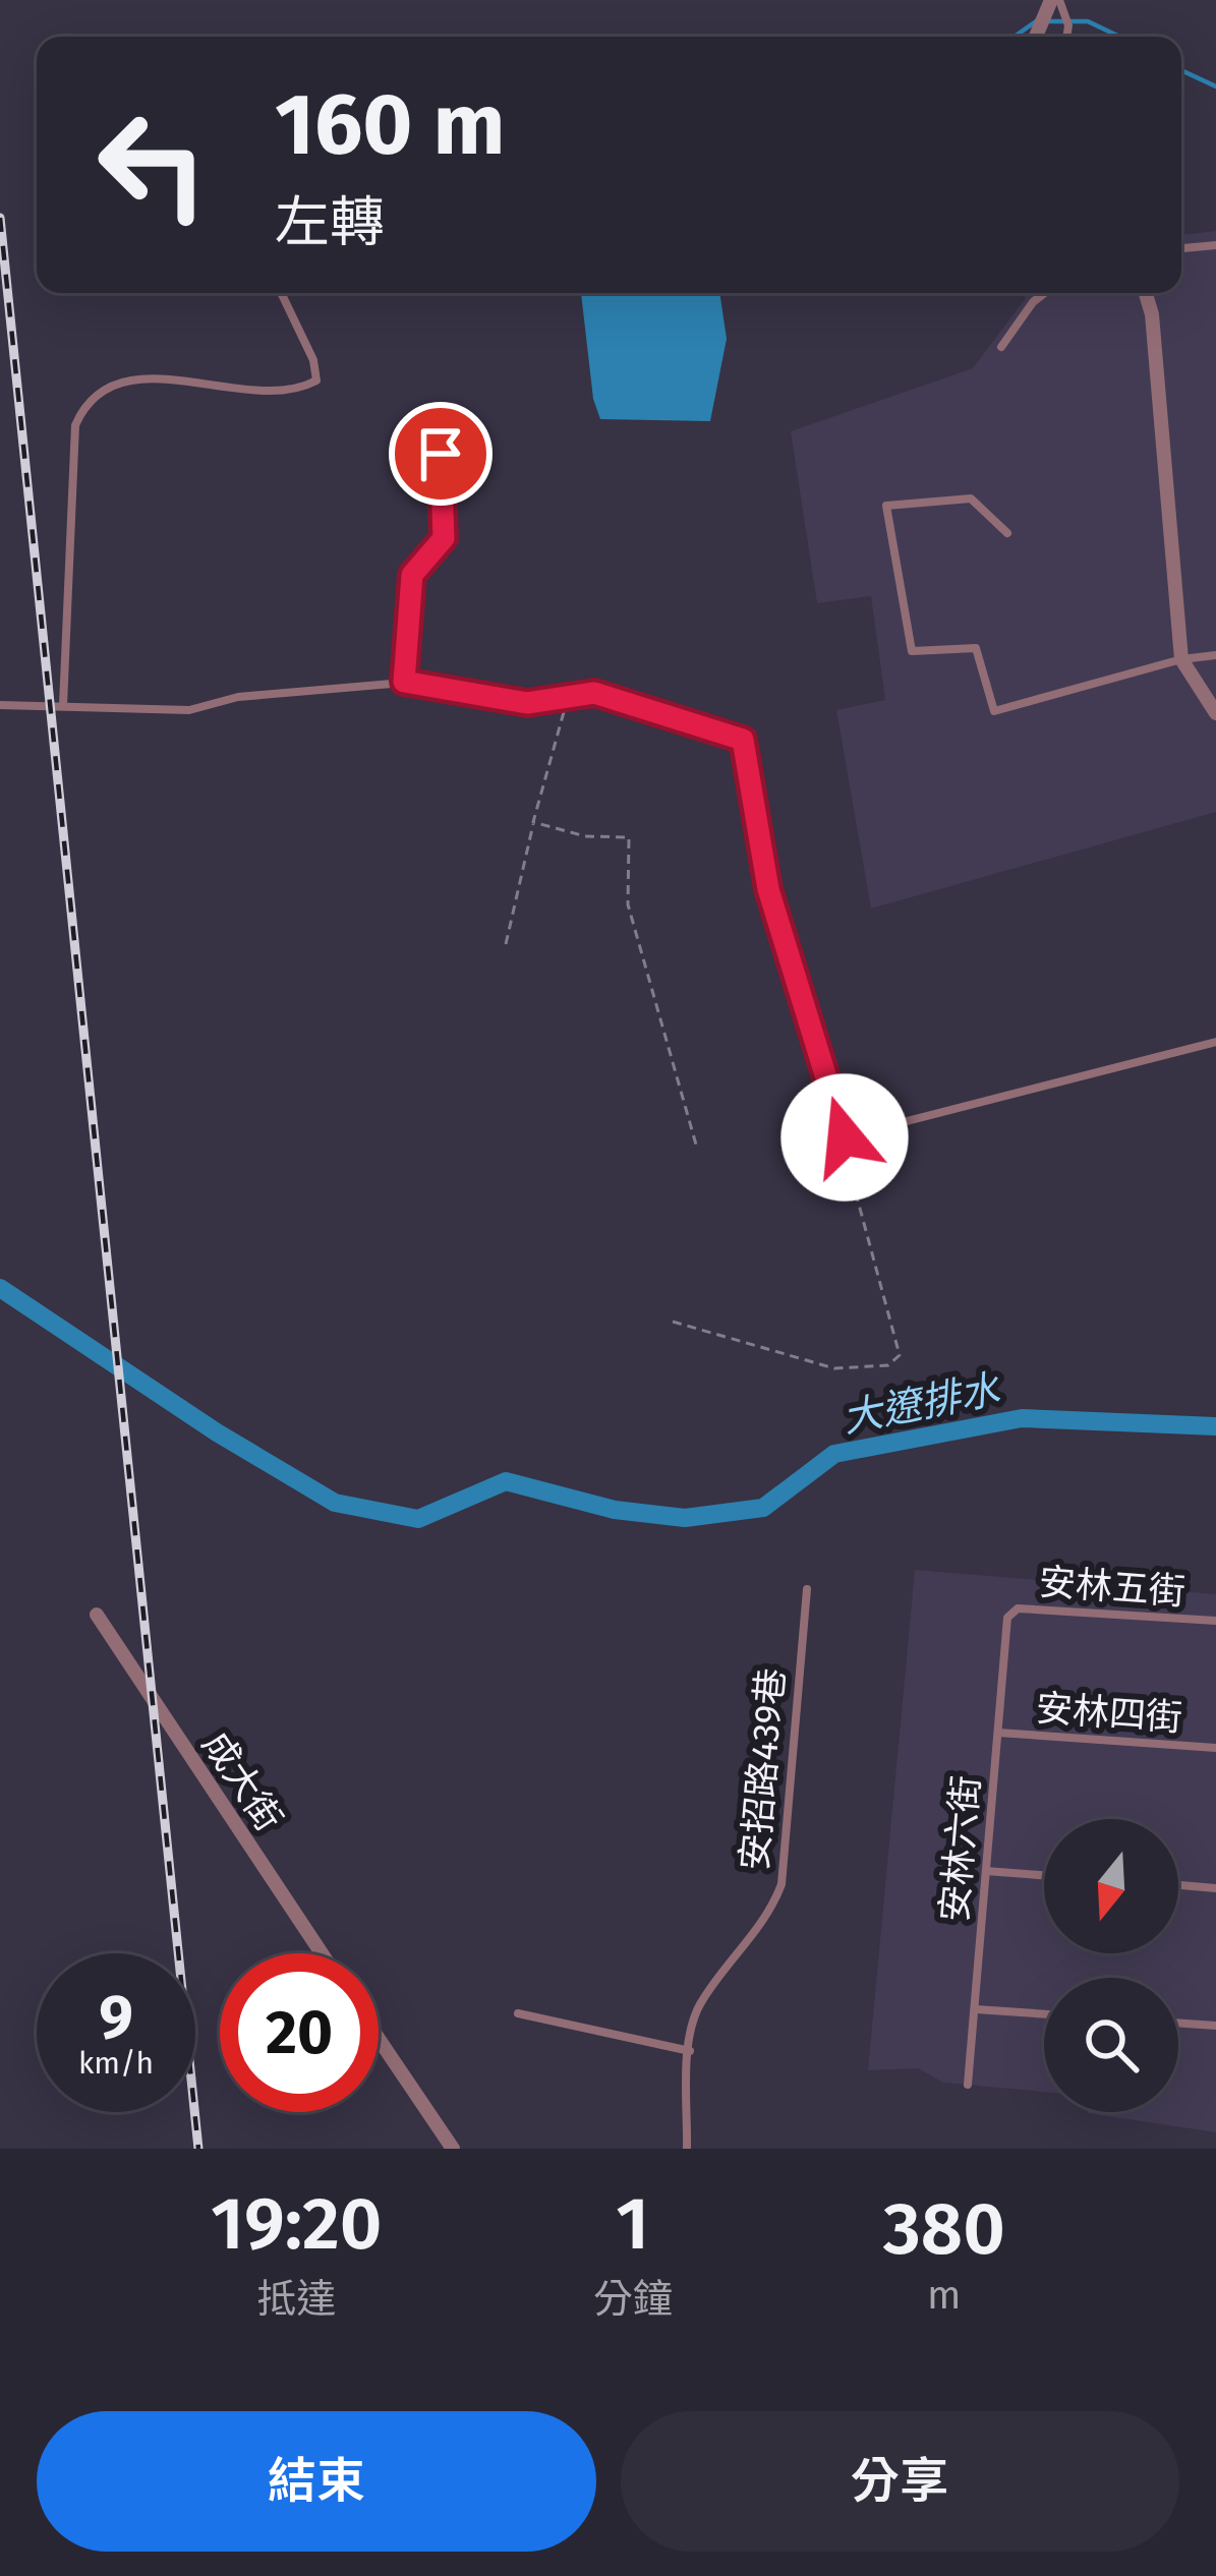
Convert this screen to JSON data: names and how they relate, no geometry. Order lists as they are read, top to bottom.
{
  "streets": {
    "street": ["成大街"],
    "lane": [
      "安林五街",
      "安林四街",
      "安招路439巷",
      "安林六街"
    ]
  },
  "crossings": [
    ["安林五街", "安林六街"],
    ["安林四街", "安林六街"]
  ],
  "water": ["大遼排水"],
  "north": "bottom",
  "page": {
    "turn": ["160 m", "左轉"],
    "speed": "9 km/h",
    "limit": "20",
    "eta": [
      "19:20",
      "抵達",
      "1",
      "分鐘",
      "380",
      "m"
    ],
    "buttons": ["結束", "分享"]
  }
}
